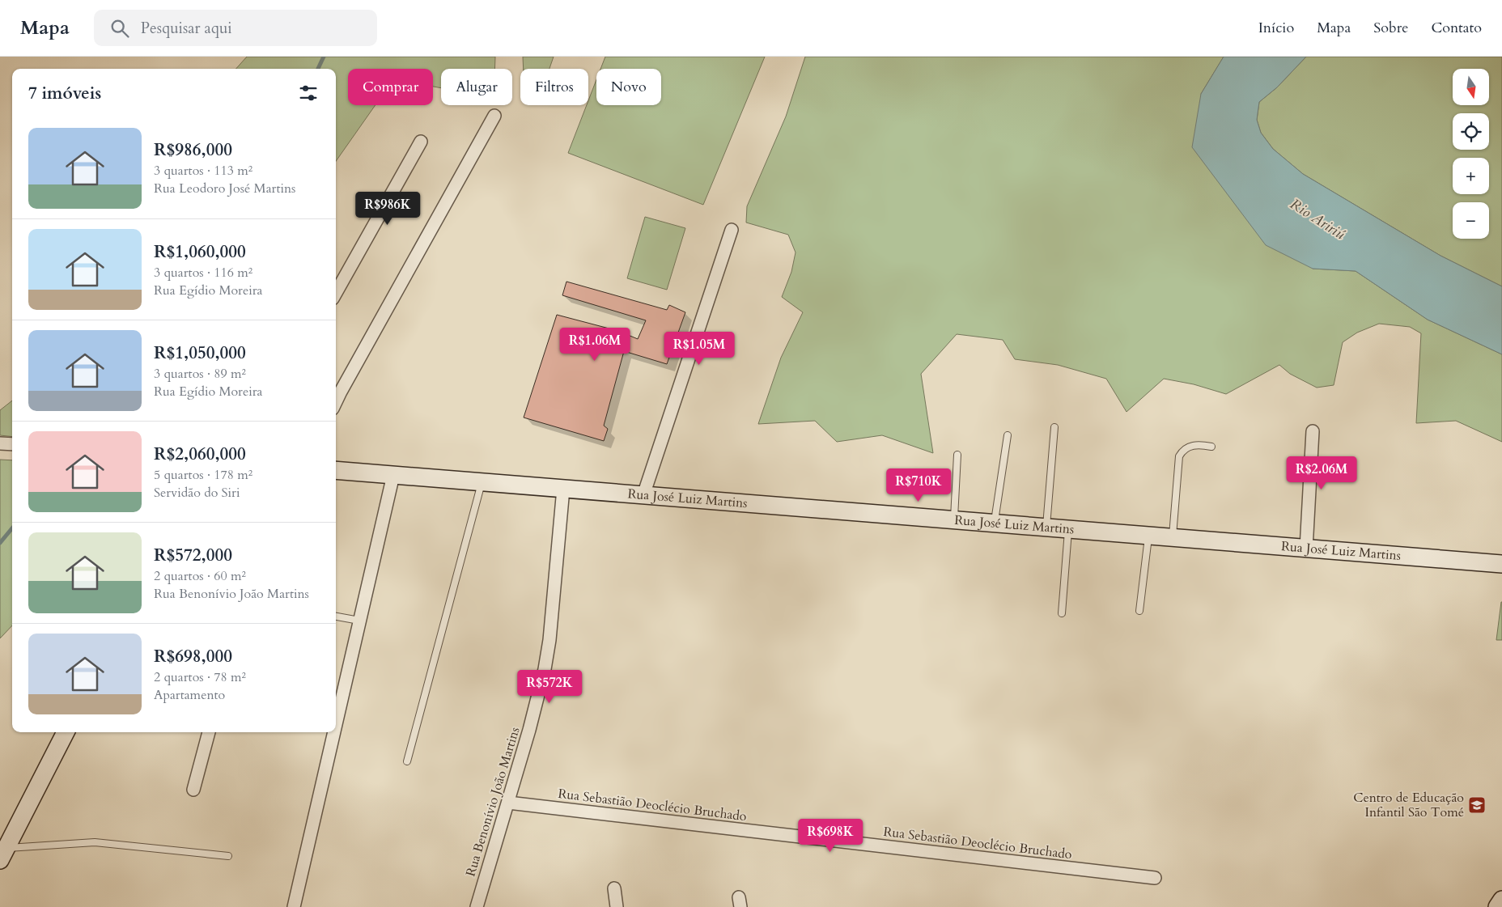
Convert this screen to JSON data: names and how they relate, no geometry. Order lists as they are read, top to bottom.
{
  "streets": {
    "main road": ["Rua José Luiz Martins"],
    "street": ["Rua Benonívio João Martins", "Rua Sebastião Deoclécio Bruchado"]
  },
  "crossings": [
    ["Rua José Luiz Martins", "Rua Benonívio João Martins"],
    ["Rua Benonívio João Martins", "Rua Sebastião Deoclécio Bruchado"]
  ],
  "water": ["Rio Aririú"],
  "places": {
    "school or university": ["Centro de Educação Infantil São Tomé"]
  },
  "north": "bottom",
  "page": {
    "header": "Mapa",
    "search": "Pesquisar aqui",
    "nav": [
      "Início",
      "Mapa",
      "Sobre",
      "Contato"
    ],
    "map_buttons": ["+", "−"],
    "chip": [
      "Comprar",
      "Alugar",
      "Filtros",
      "Novo"
    ],
    "heading": "7 imóveis",
    "list": [
      {
        "name": "R$986,000",
        "note": "3 quartos · 113 m² · Rua Leodoro José Martins"
      },
      {
        "name": "R$1,060,000",
        "note": "3 quartos · 116 m² · Rua Egídio Moreira"
      },
      {
        "name": "R$1,050,000",
        "note": "3 quartos · 89 m² · Rua Egídio Moreira"
      },
      {
        "name": "R$2,060,000",
        "note": "5 quartos · 178 m² · Servidão do Siri"
      },
      {
        "name": "R$572,000",
        "note": "2 quartos · 60 m² · Rua Benonívio João Martins"
      },
      {
        "name": "R$698,000",
        "note": "2 quartos · 78 m² · Apartamento"
      }
    ],
    "price": [
      "R$986K",
      "R$1.06M",
      "R$1.05M",
      "R$2.06M",
      "R$710K",
      "R$572K",
      "R$698K"
    ]
  }
}
